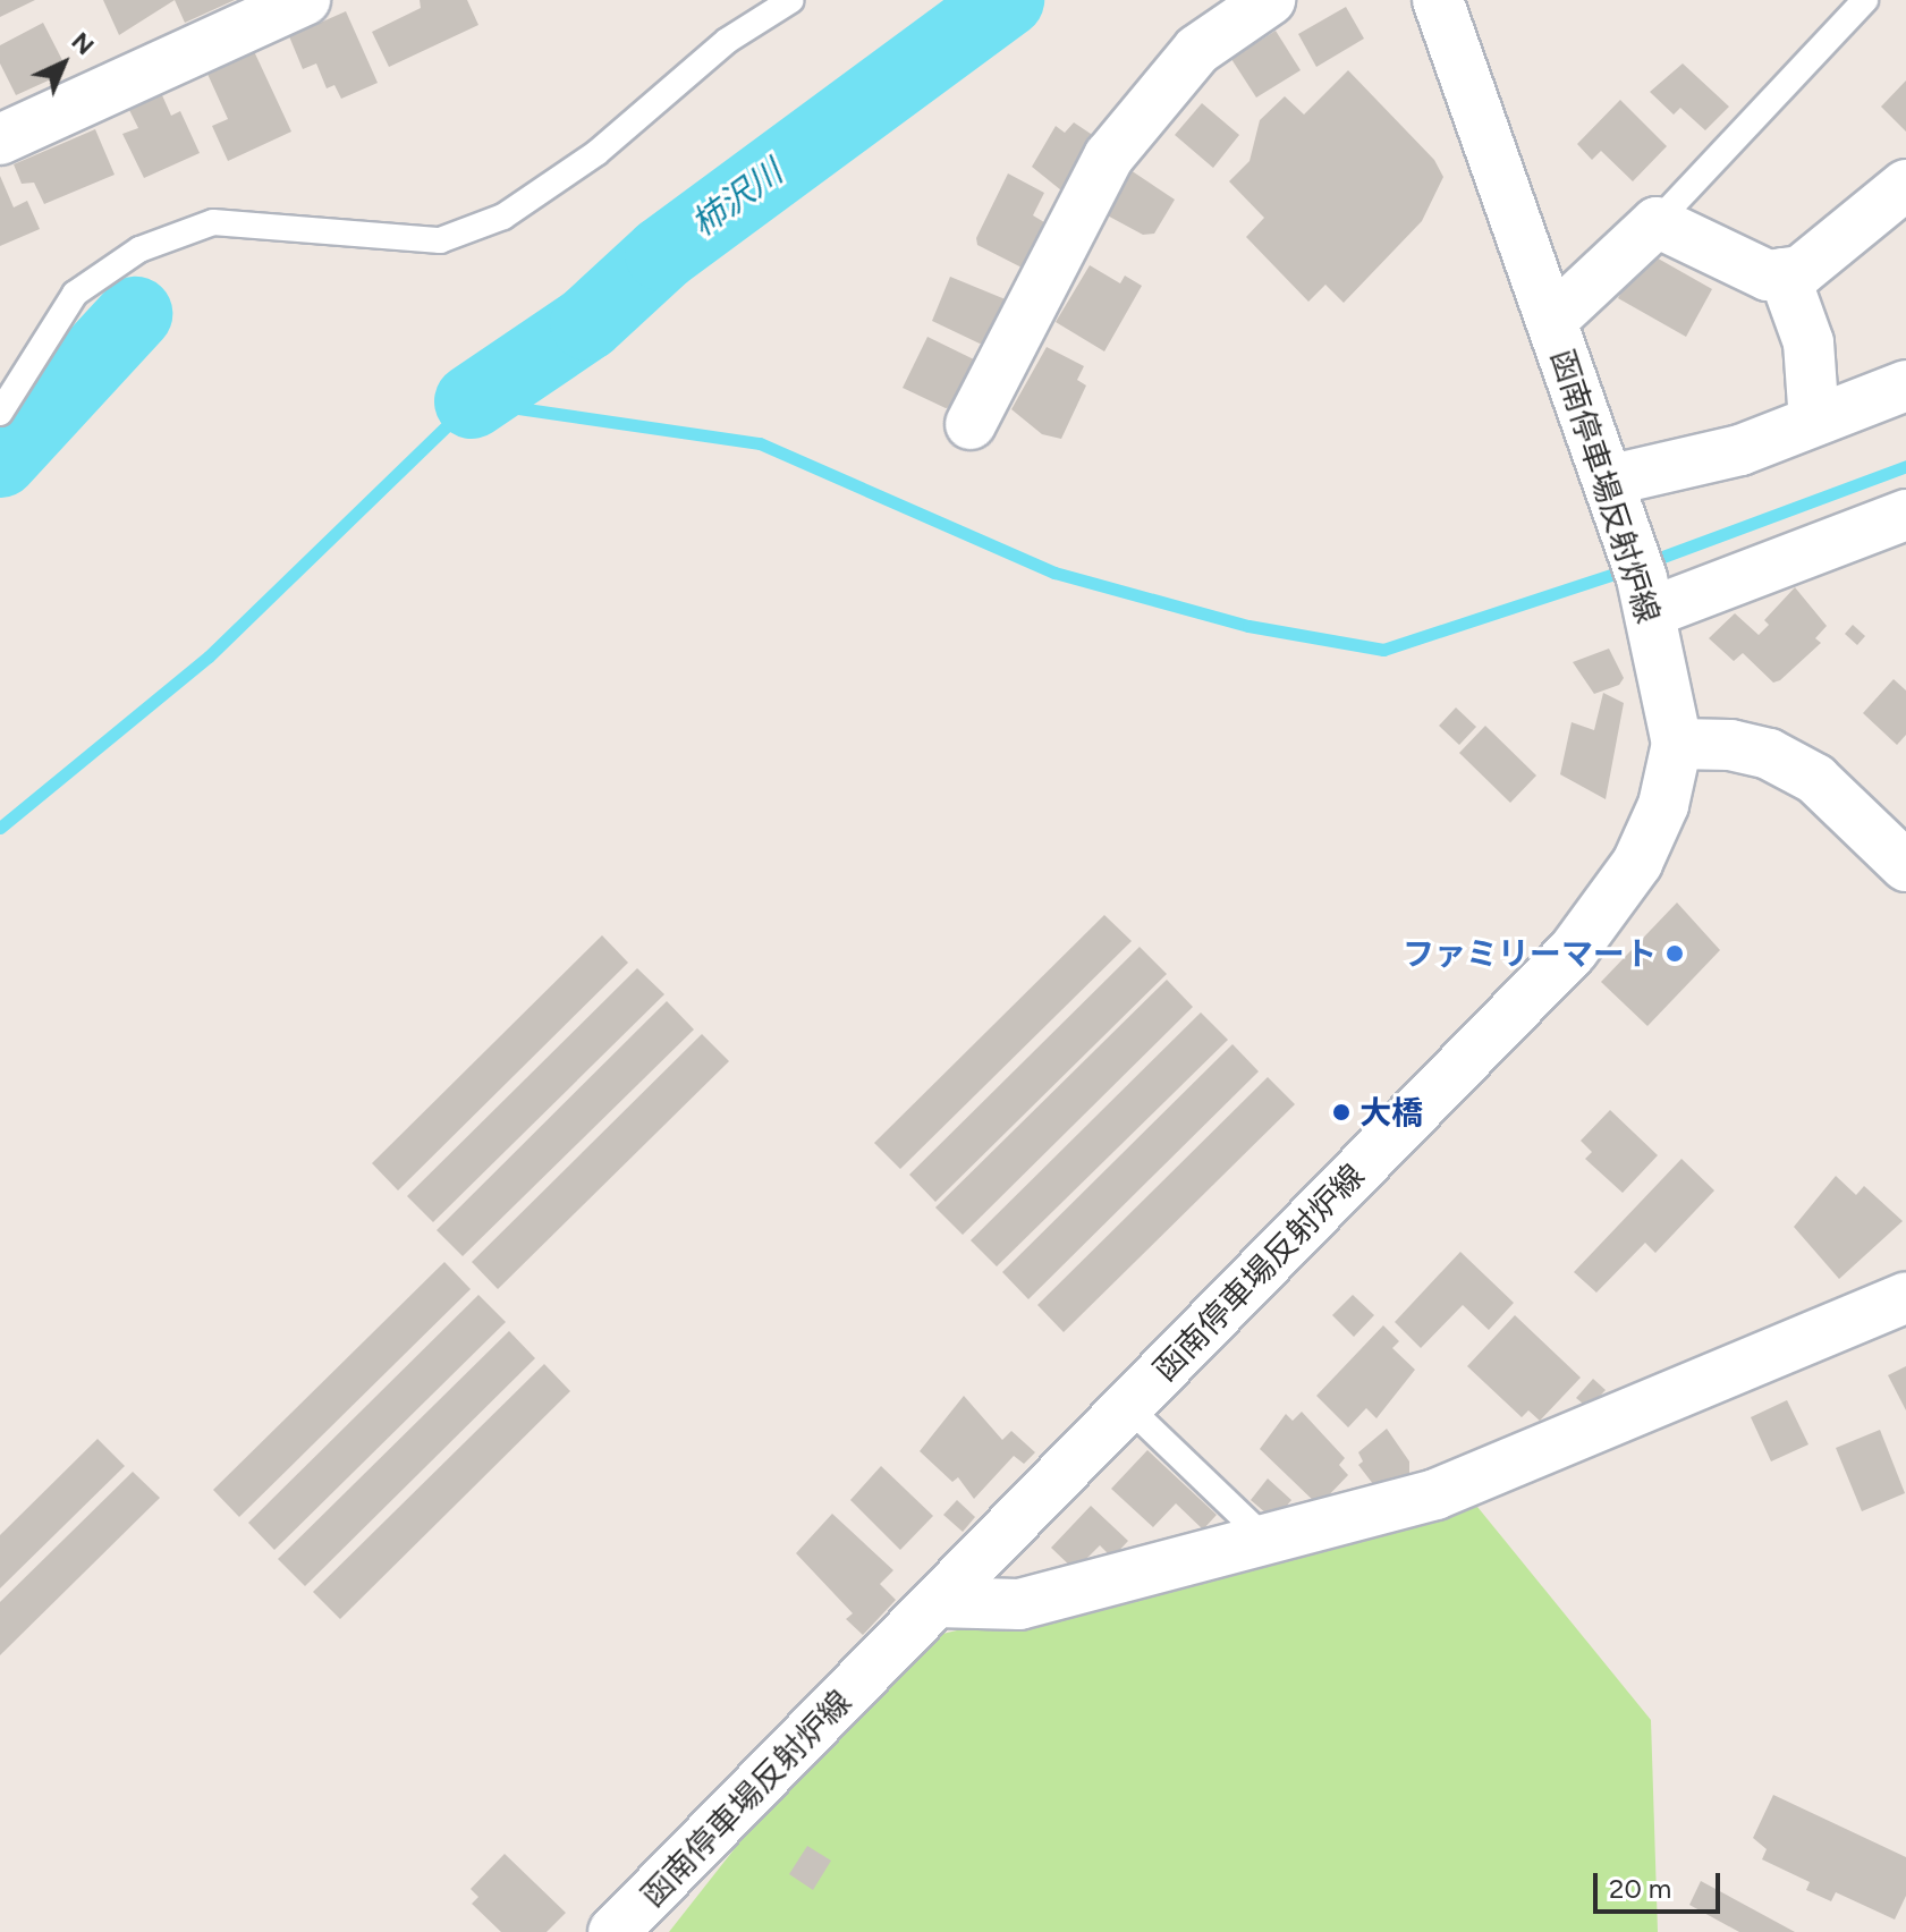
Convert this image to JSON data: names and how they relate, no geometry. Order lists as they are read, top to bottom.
{
  "streets": {
    "street": ["函南停車場反射炉線"]
  },
  "water": ["柿沢川"],
  "places": ["ファミリーマート", "大橋"],
  "scale_bar": "20 m",
  "north": "top right"
}
